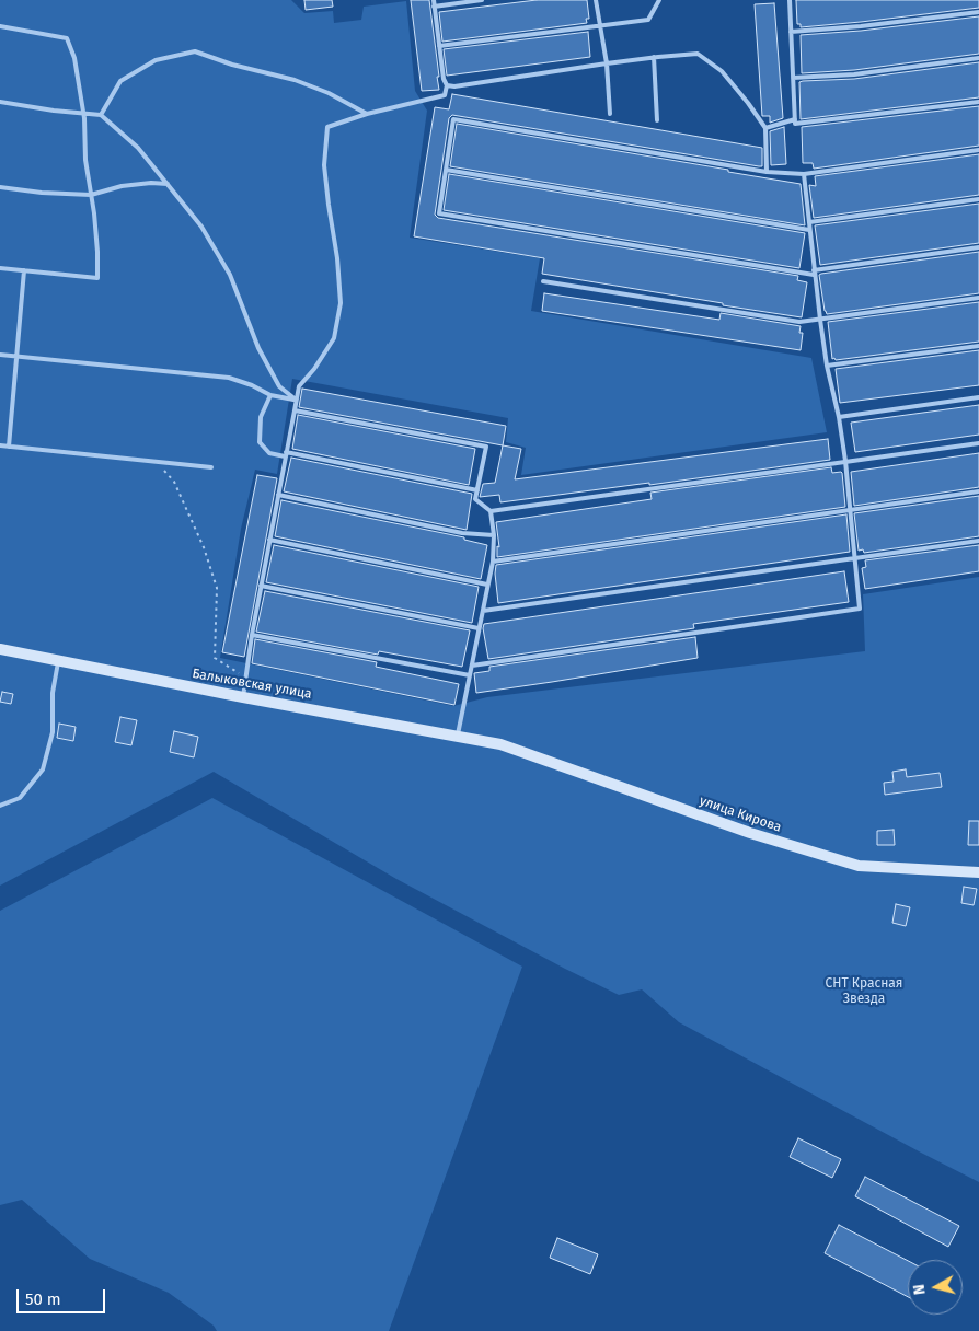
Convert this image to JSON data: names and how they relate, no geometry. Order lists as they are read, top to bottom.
{
  "streets": {
    "street": ["Балыковская улица", "улица Кирова"]
  },
  "crossings": [
    ["Балыковская улица", "улица Кирова"]
  ],
  "parks": ["СНТ Красная Звезда"],
  "scale_bar": "50 m",
  "north": "left"
}
